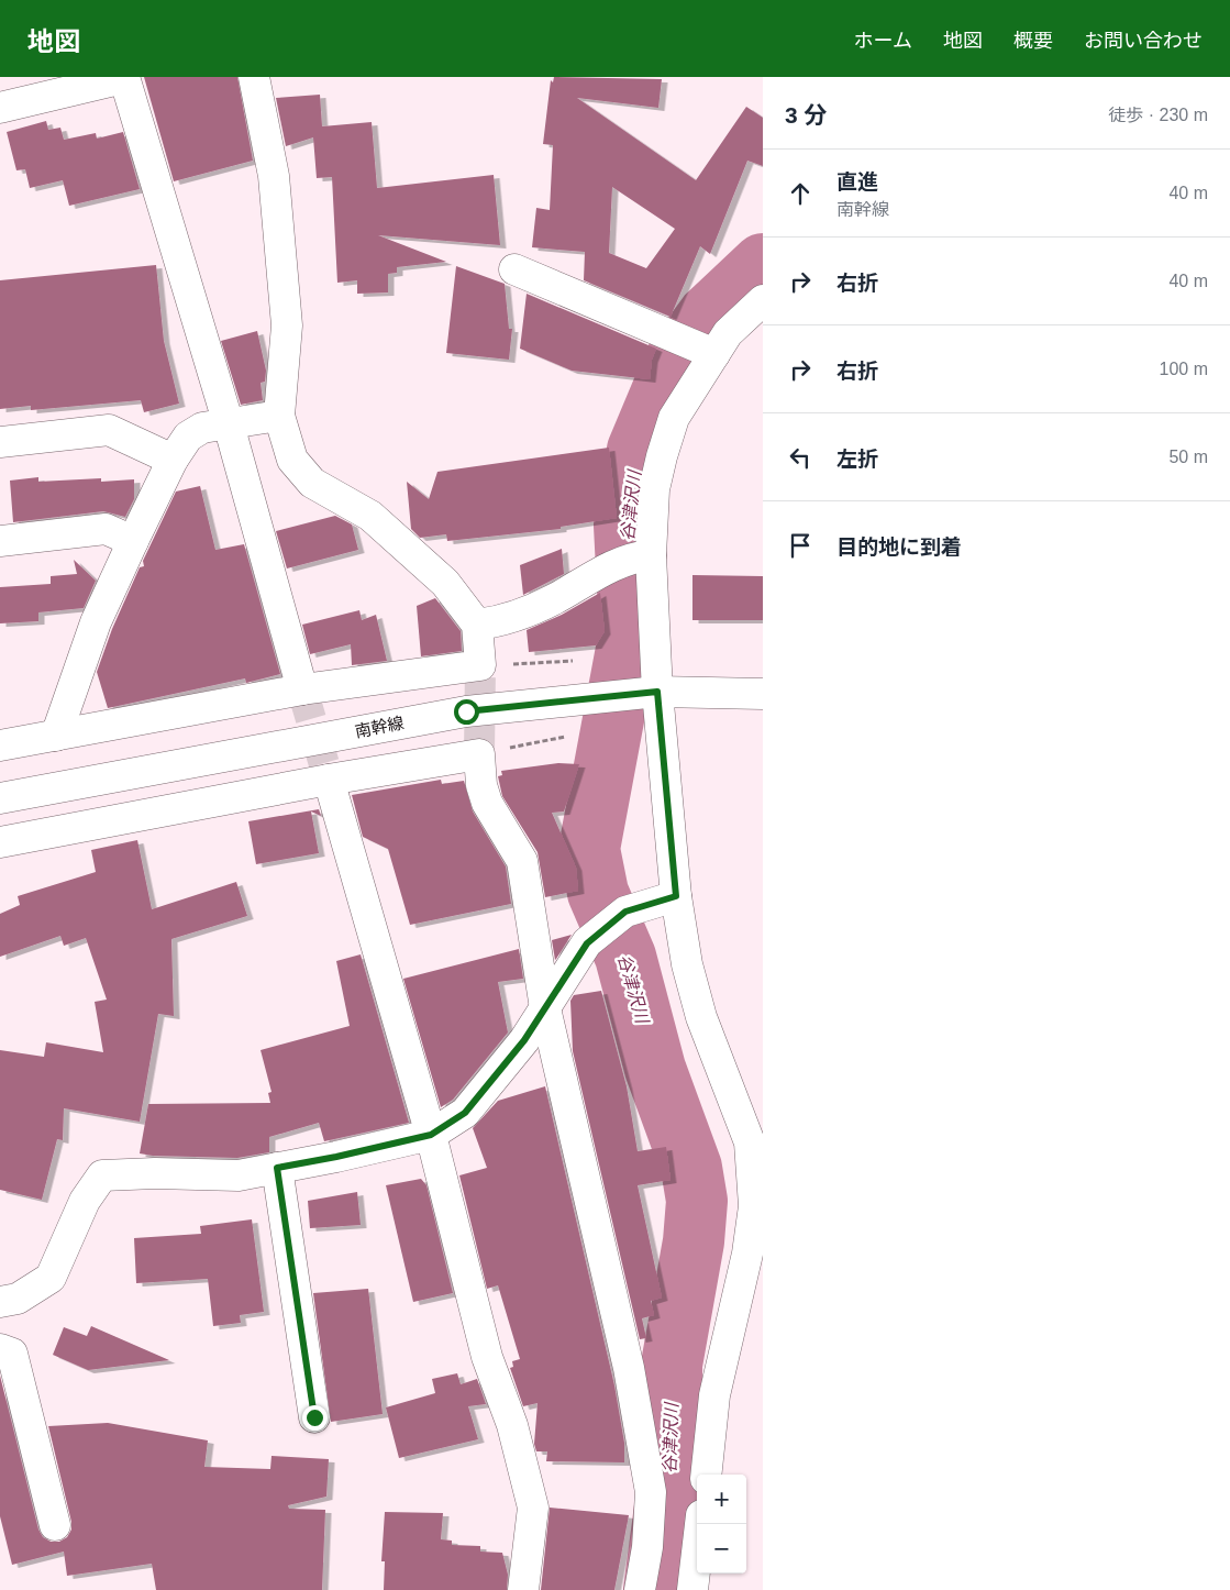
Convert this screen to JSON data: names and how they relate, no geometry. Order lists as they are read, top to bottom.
{
  "streets": {
    "street": ["南幹線"]
  },
  "water": ["谷津沢川"],
  "page": {
    "header": "地図",
    "nav": [
      "ホーム",
      "地図",
      "概要",
      "お問い合わせ"
    ],
    "heading": ["3 分", "徒歩 · 230 m"],
    "list": [
      ["直進", "南幹線", "40 m"],
      ["右折", "40 m"],
      ["右折", "100 m"],
      ["左折", "50 m"],
      "目的地に到着"
    ],
    "map_buttons": ["+", "−"]
  }
}
